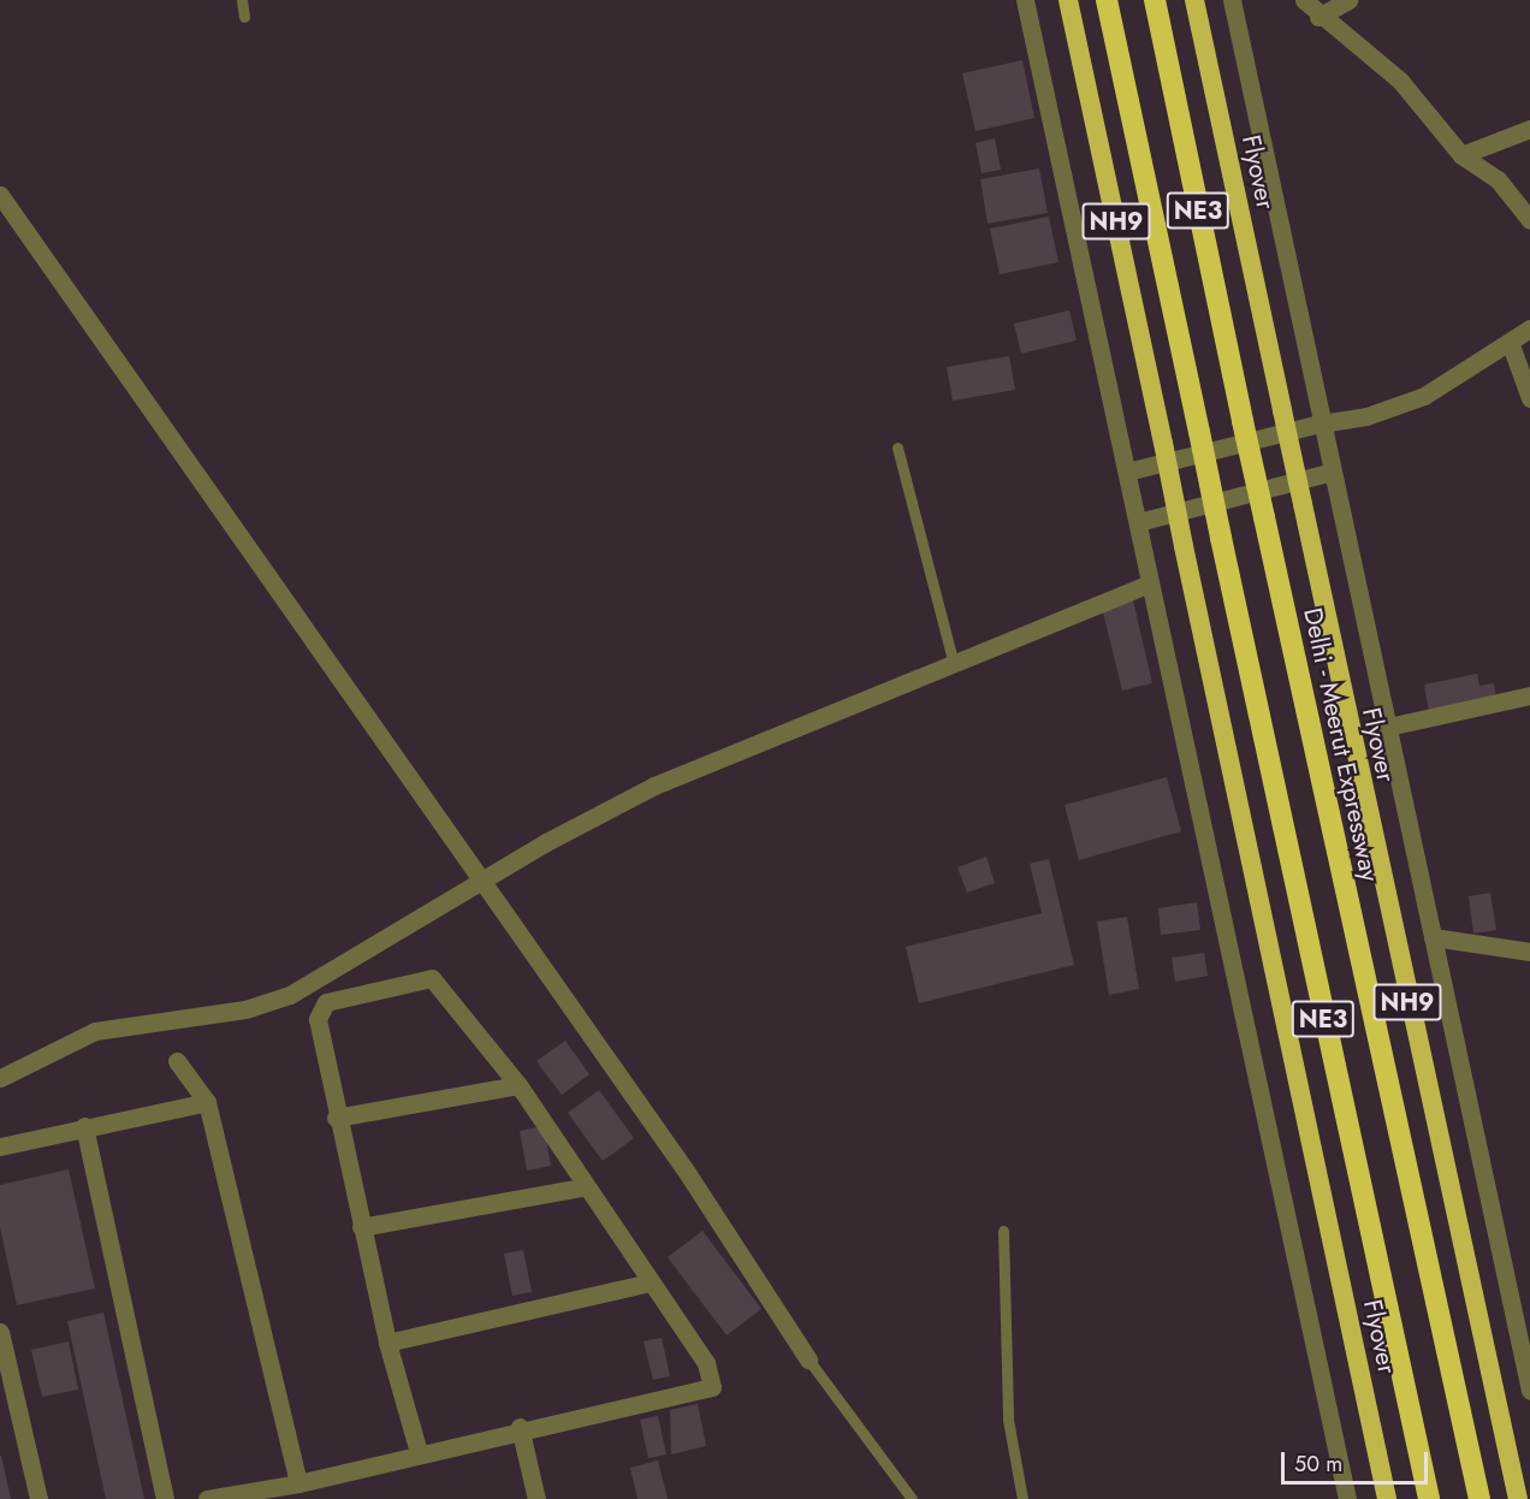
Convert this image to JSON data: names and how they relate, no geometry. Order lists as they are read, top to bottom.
{
  "streets": {
    "highway": [
      "Flyover",
      "NE3",
      "NH9",
      "Delhi - Meerut Expressway"
    ]
  },
  "scale_bar": "50 m"
}
